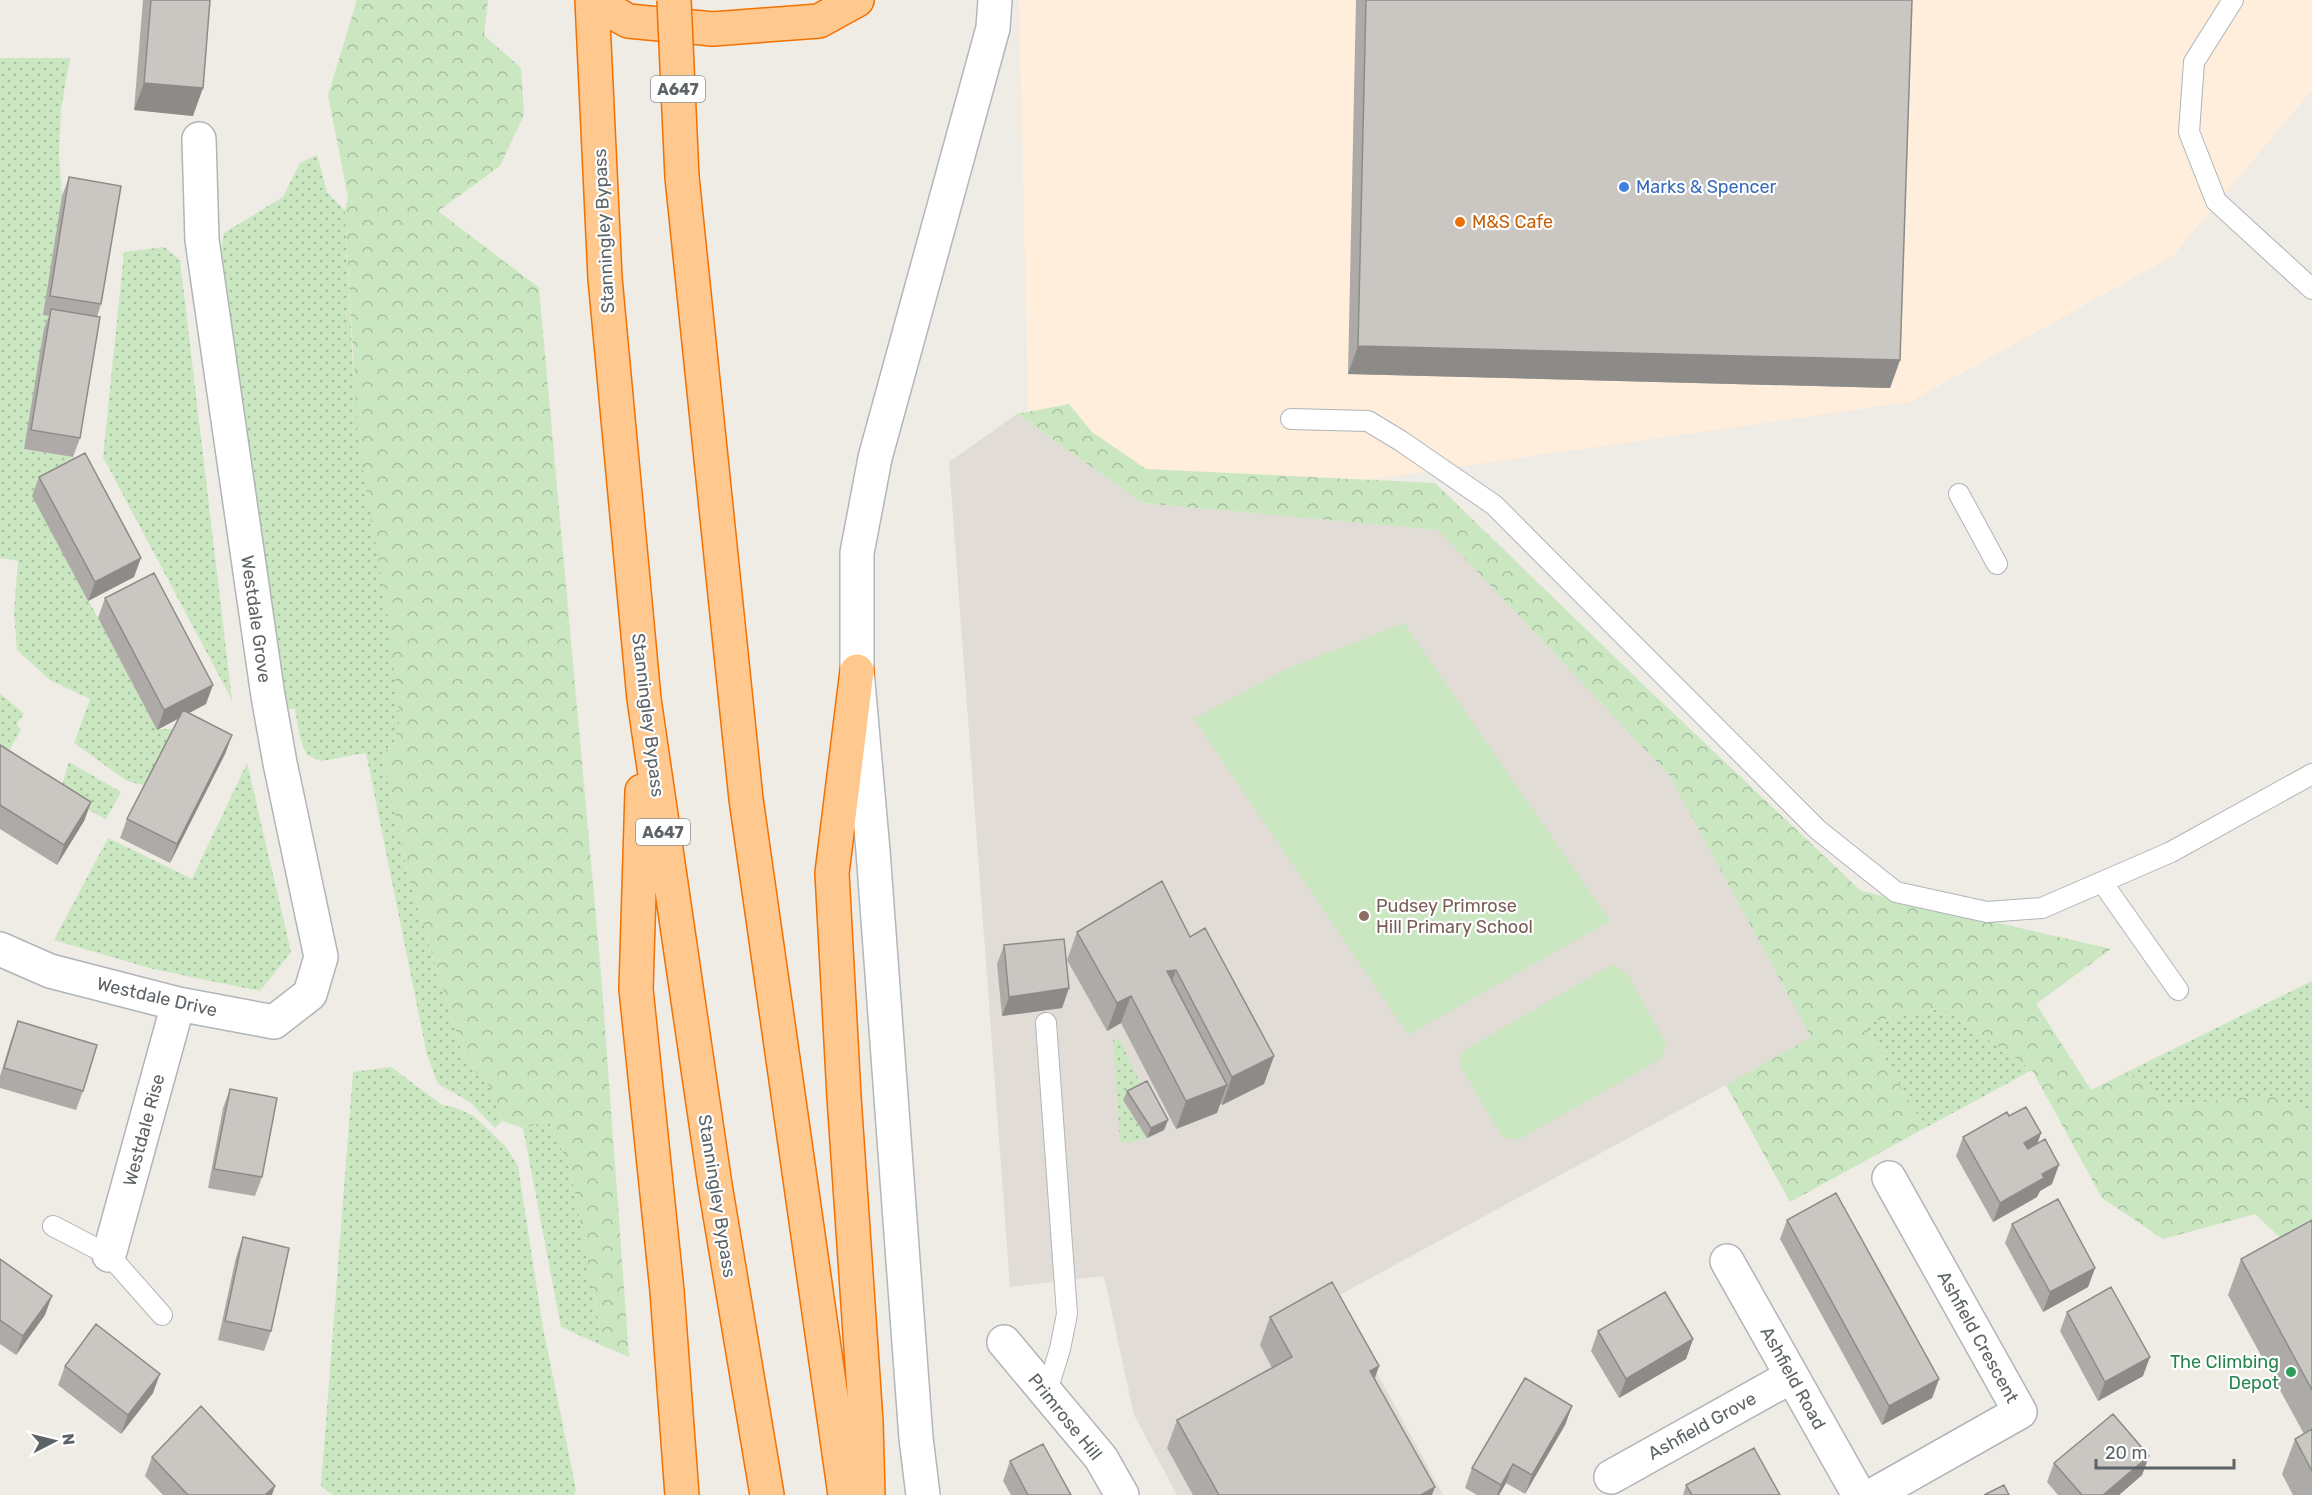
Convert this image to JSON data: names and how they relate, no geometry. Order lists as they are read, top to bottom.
{
  "streets": {
    "highway": ["A647", "Stanningley Bypass"],
    "street": [
      "Westdale Grove",
      "Westdale Drive",
      "Westdale Rise",
      "Ashfield Crescent",
      "Ashfield Road",
      "Primrose Hill",
      "Ashfield Grove"
    ]
  },
  "crossings": [
    ["Westdale Grove", "Westdale Drive"],
    ["Westdale Drive", "Westdale Rise"],
    ["Ashfield Road", "Ashfield Grove"]
  ],
  "places": [
    "Marks & Spencer",
    "M&S Cafe",
    "Pudsey Primrose Hill Primary School",
    "The Climbing Depot"
  ],
  "scale_bar": "20 m",
  "north": "right"
}
